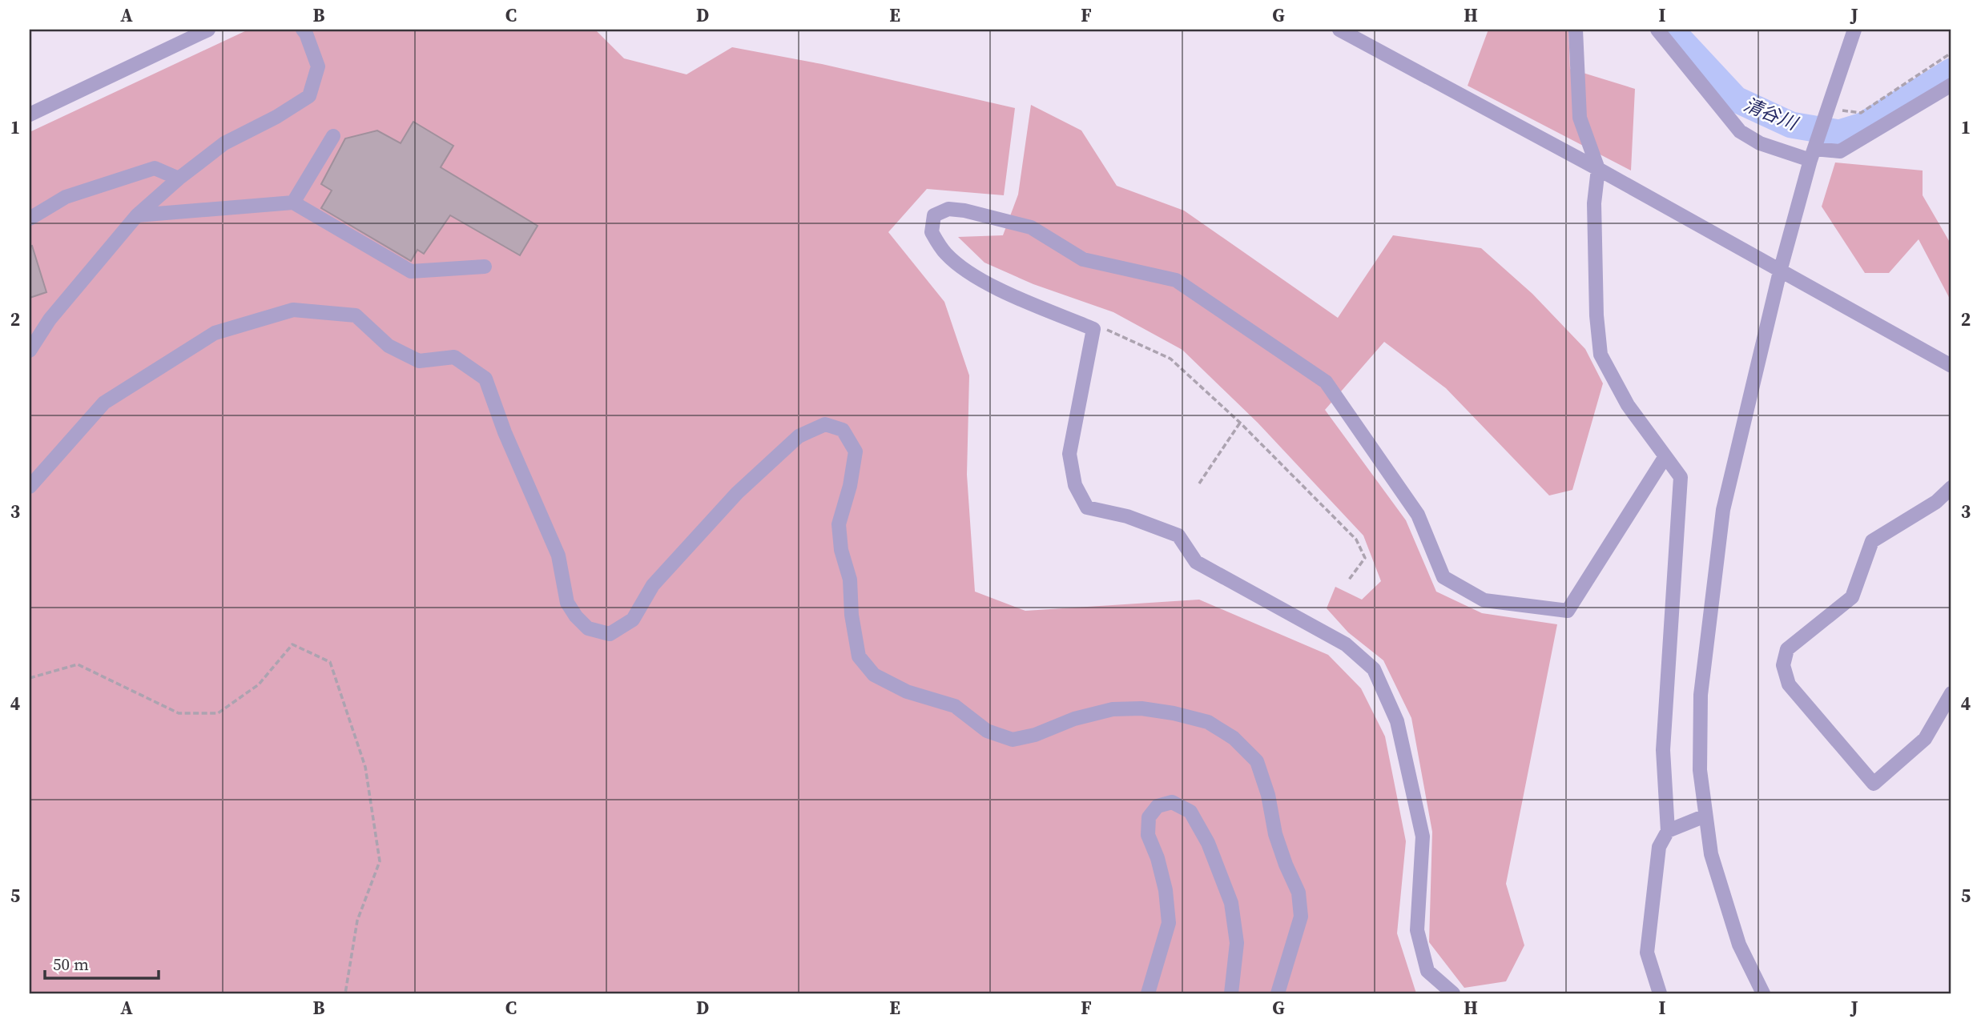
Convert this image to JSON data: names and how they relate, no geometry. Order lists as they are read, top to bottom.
{
  "water": ["清谷川"],
  "scale_bar": "50 m",
  "grid": {
    "columns": [
      "A",
      "B",
      "C",
      "D",
      "E",
      "F",
      "G",
      "H",
      "I",
      "J"
    ],
    "rows": [
      "1",
      "2",
      "3",
      "4",
      "5"
    ]
  }
}
